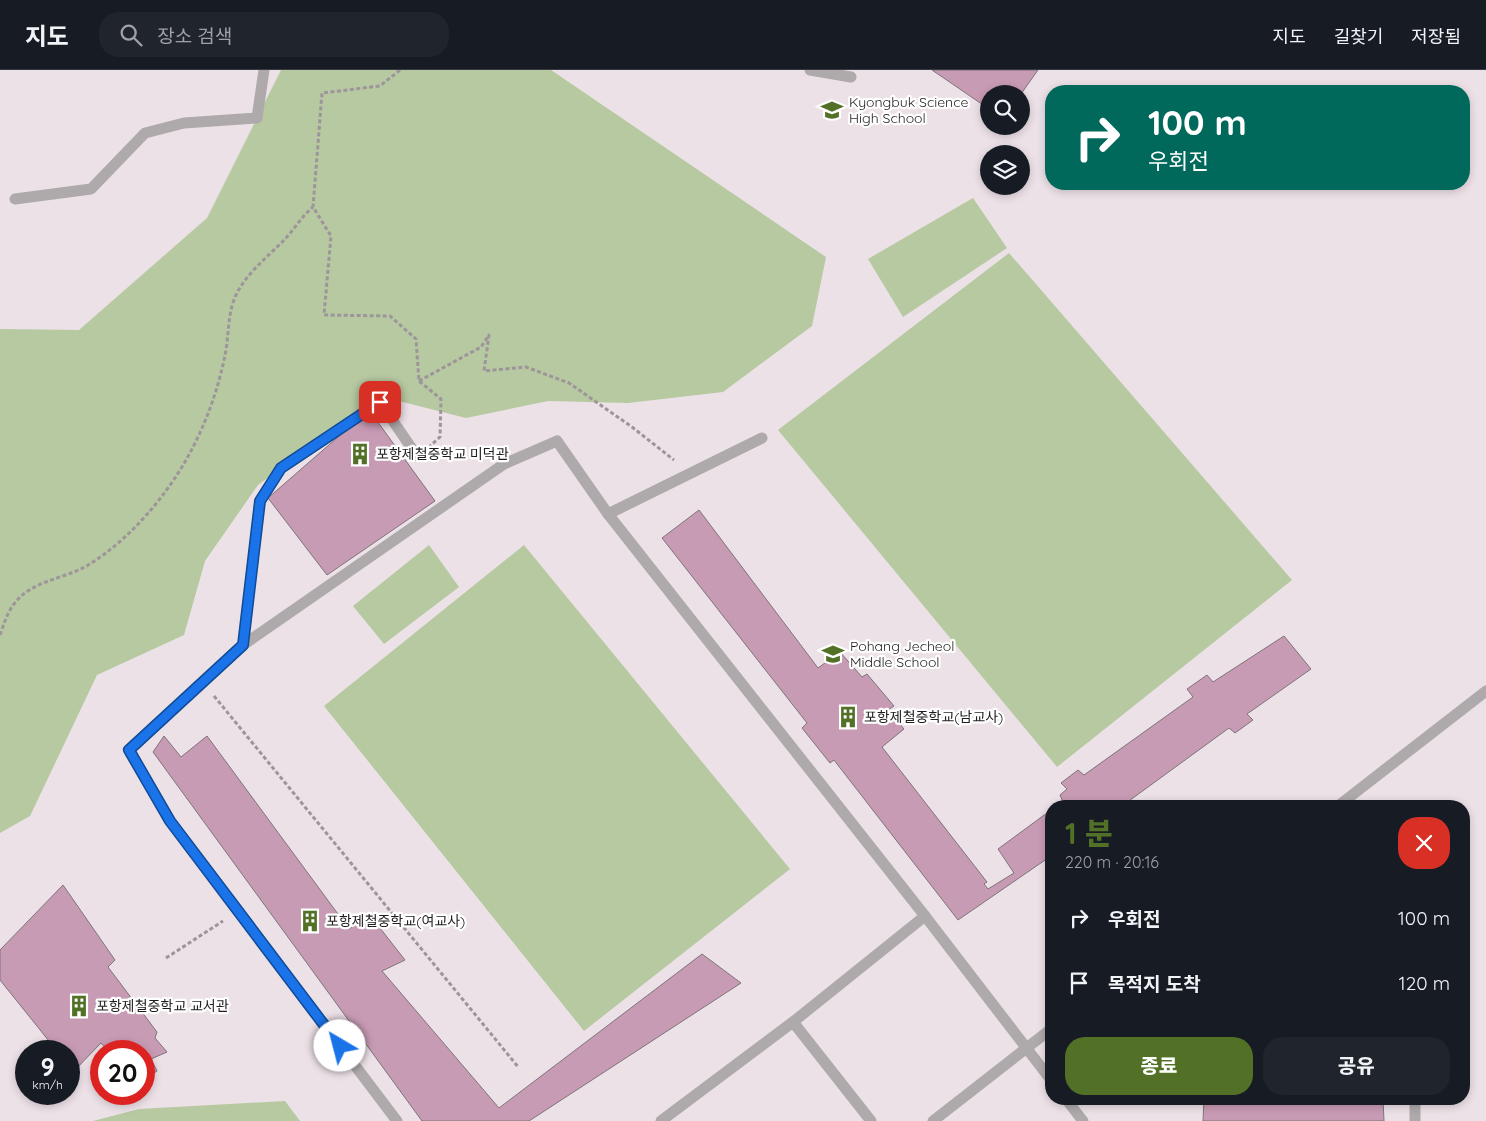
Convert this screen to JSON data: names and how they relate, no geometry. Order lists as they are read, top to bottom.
{
  "places": {
    "school or university": ["Kyongbuk Science High School", "Pohang Jecheol Middle School"],
    "building": [
      "포항제철중학교 미덕관",
      "포항제철중학교(남교사)",
      "포항제철중학교(여교사)",
      "포항제철중학교 교서관"
    ]
  },
  "page": {
    "header": "지도",
    "search": "장소 검색",
    "nav": ["지도", "길찾기", "저장됨"],
    "turn": ["100 m", "우회전"],
    "heading": ["1 분", "220 m · 20:16"],
    "list": [
      {
        "name": "우회전",
        "value": "100 m"
      },
      {
        "name": "목적지 도착",
        "value": "120 m"
      }
    ],
    "buttons": ["종료", "공유"],
    "speed": "9 km/h",
    "limit": "20"
  }
}
